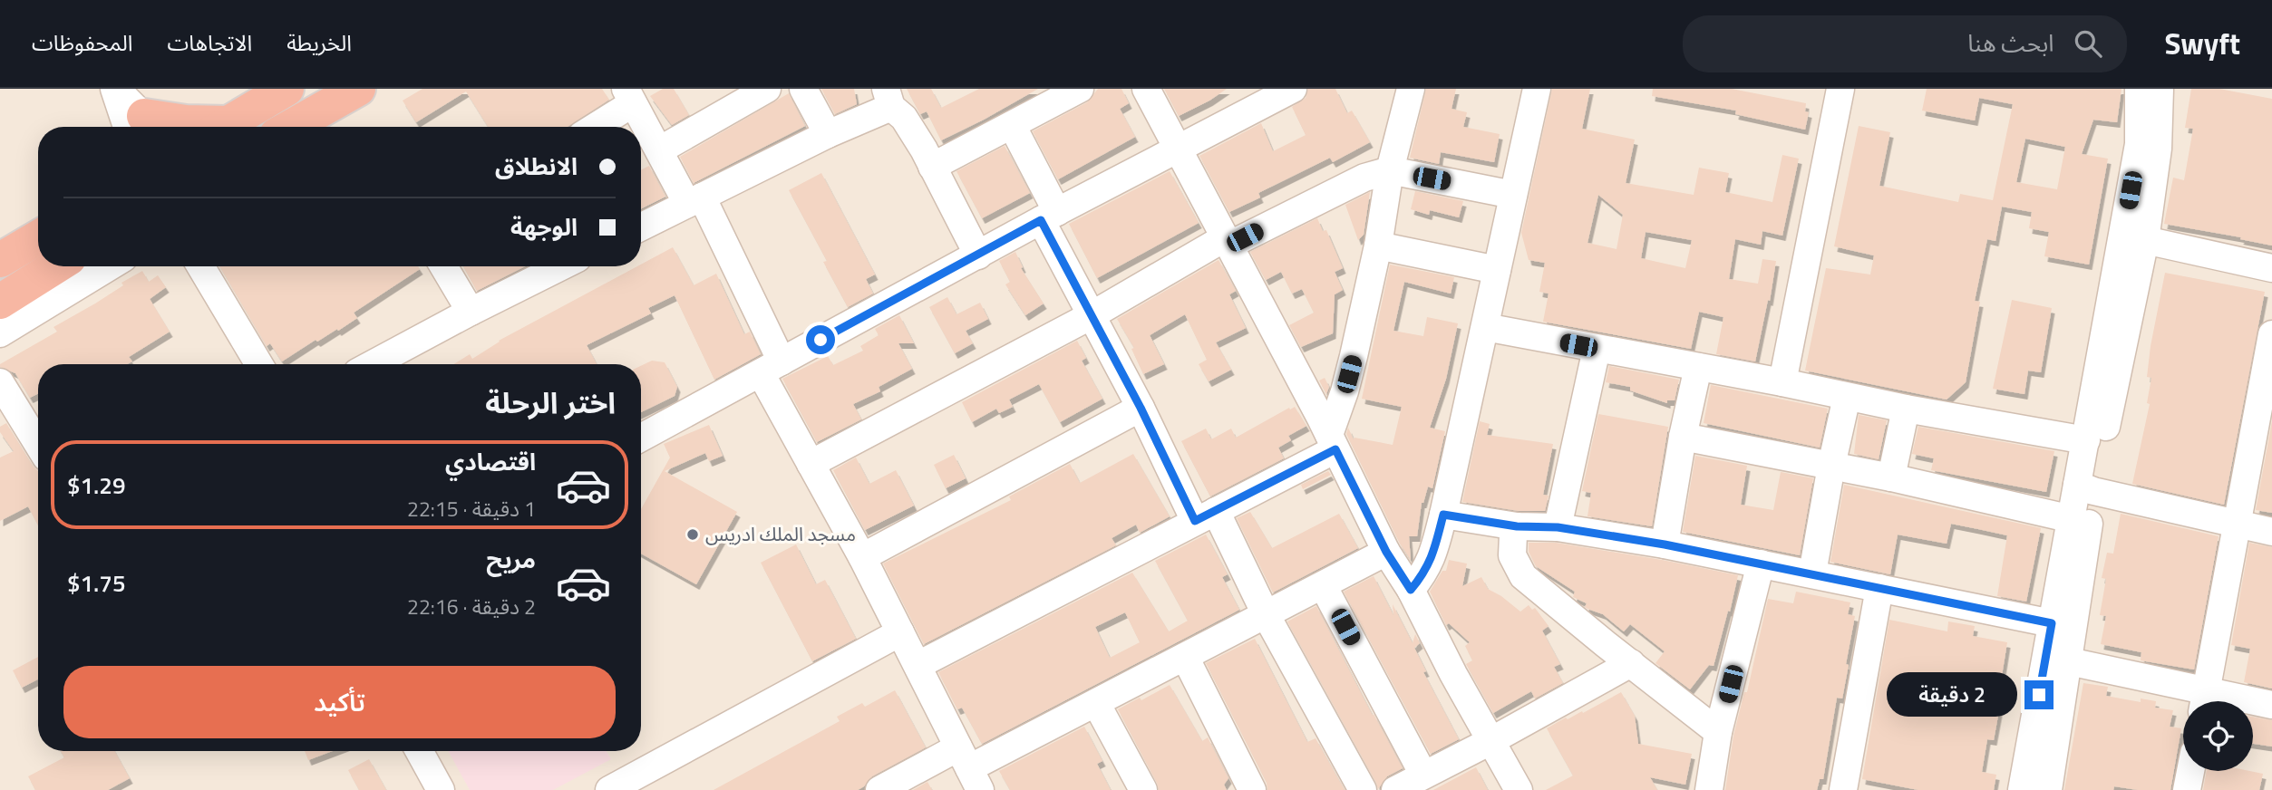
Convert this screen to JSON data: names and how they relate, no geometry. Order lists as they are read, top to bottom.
{
  "places": ["مسجد الملك ادريس"],
  "page": {
    "header": "Swyft",
    "search": "ابحث هنا",
    "nav": ["الخريطة", "الاتجاهات", "المحفوظات"],
    "banner": ["الانطلاق", "الوجهة"],
    "heading": "اختر الرحلة",
    "list": [
      {
        "name": "اقتصادي",
        "note": "1 دقيقة · 22:15",
        "value": "$1.29"
      },
      {
        "name": "مريح",
        "note": "2 دقيقة · 22:16",
        "value": "$1.75"
      }
    ],
    "buttons": "تأكيد",
    "bubble": "2 دقيقة"
  }
}
